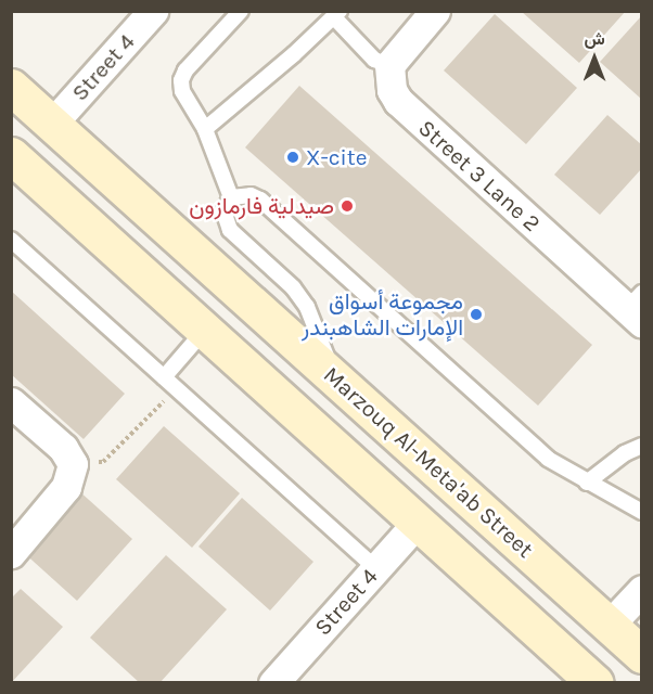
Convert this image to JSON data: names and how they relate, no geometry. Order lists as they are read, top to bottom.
{
  "streets": {
    "main road": ["Marzouq Al-Meta'ab Street"],
    "street": ["Street 4", "Street 3 Lane 2"]
  },
  "crossings": [
    ["Street 4", "Marzouq Al-Meta'ab Street"]
  ],
  "places": ["X-cite", "صيدلية فارمازون", "مجموعة أسواق الإمارات الشاهبندر"],
  "north": "top"
}
